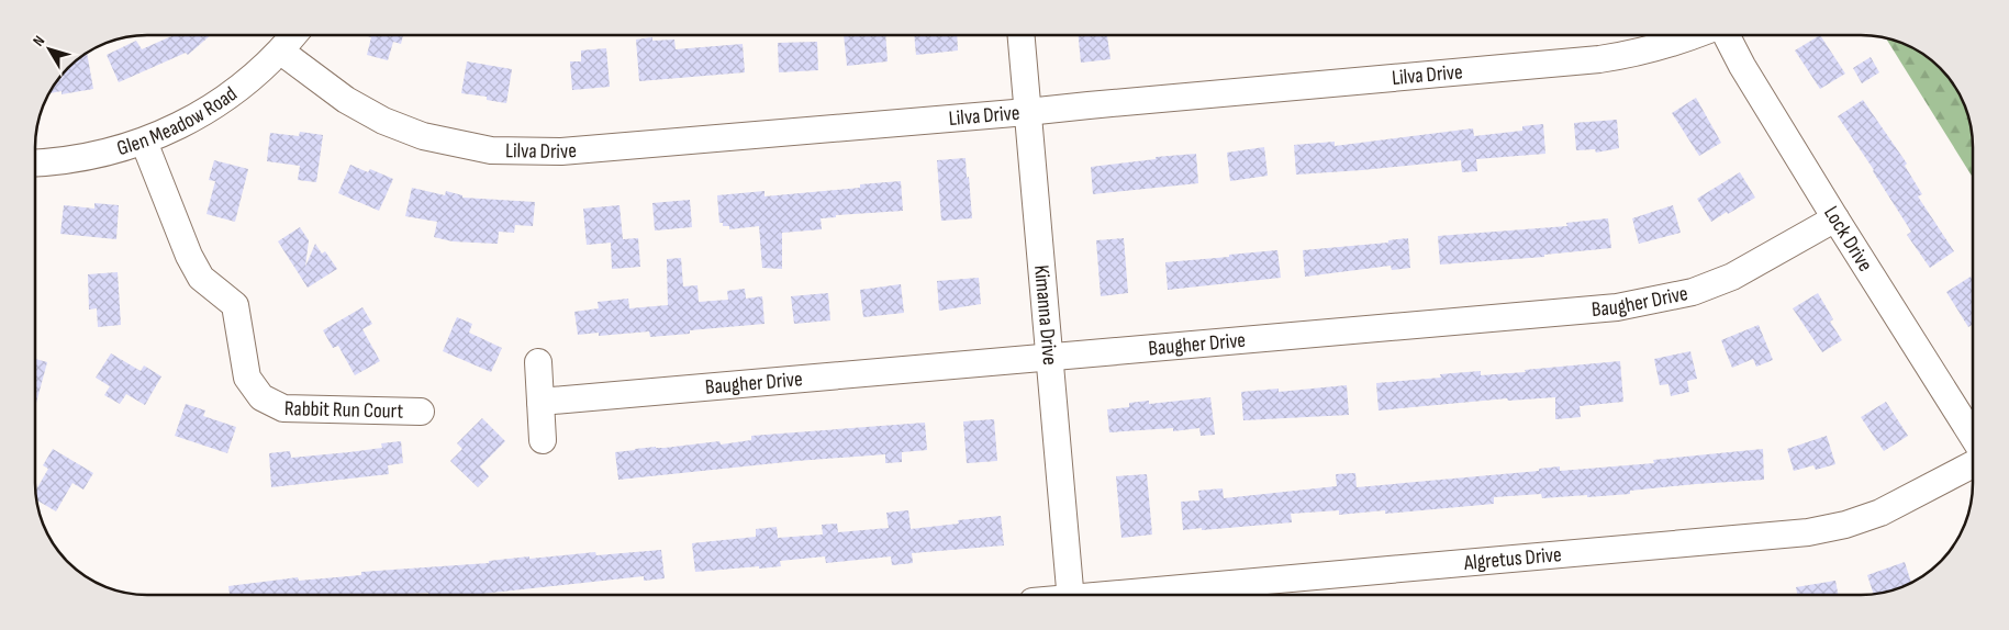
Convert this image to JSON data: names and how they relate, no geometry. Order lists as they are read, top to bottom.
{
  "streets": {
    "street": [
      "Lilva Drive",
      "Glen Meadow Road",
      "Lock Drive",
      "Baugher Drive",
      "Kimanna Drive",
      "Rabbit Run Court",
      "Algretus Drive"
    ]
  },
  "crossings": [
    ["Lilva Drive", "Glen Meadow Road"],
    ["Lilva Drive", "Kimanna Drive"],
    ["Glen Meadow Road", "Rabbit Run Court"],
    ["Lock Drive", "Baugher Drive"],
    ["Baugher Drive", "Kimanna Drive"]
  ],
  "north": "top left"
}
